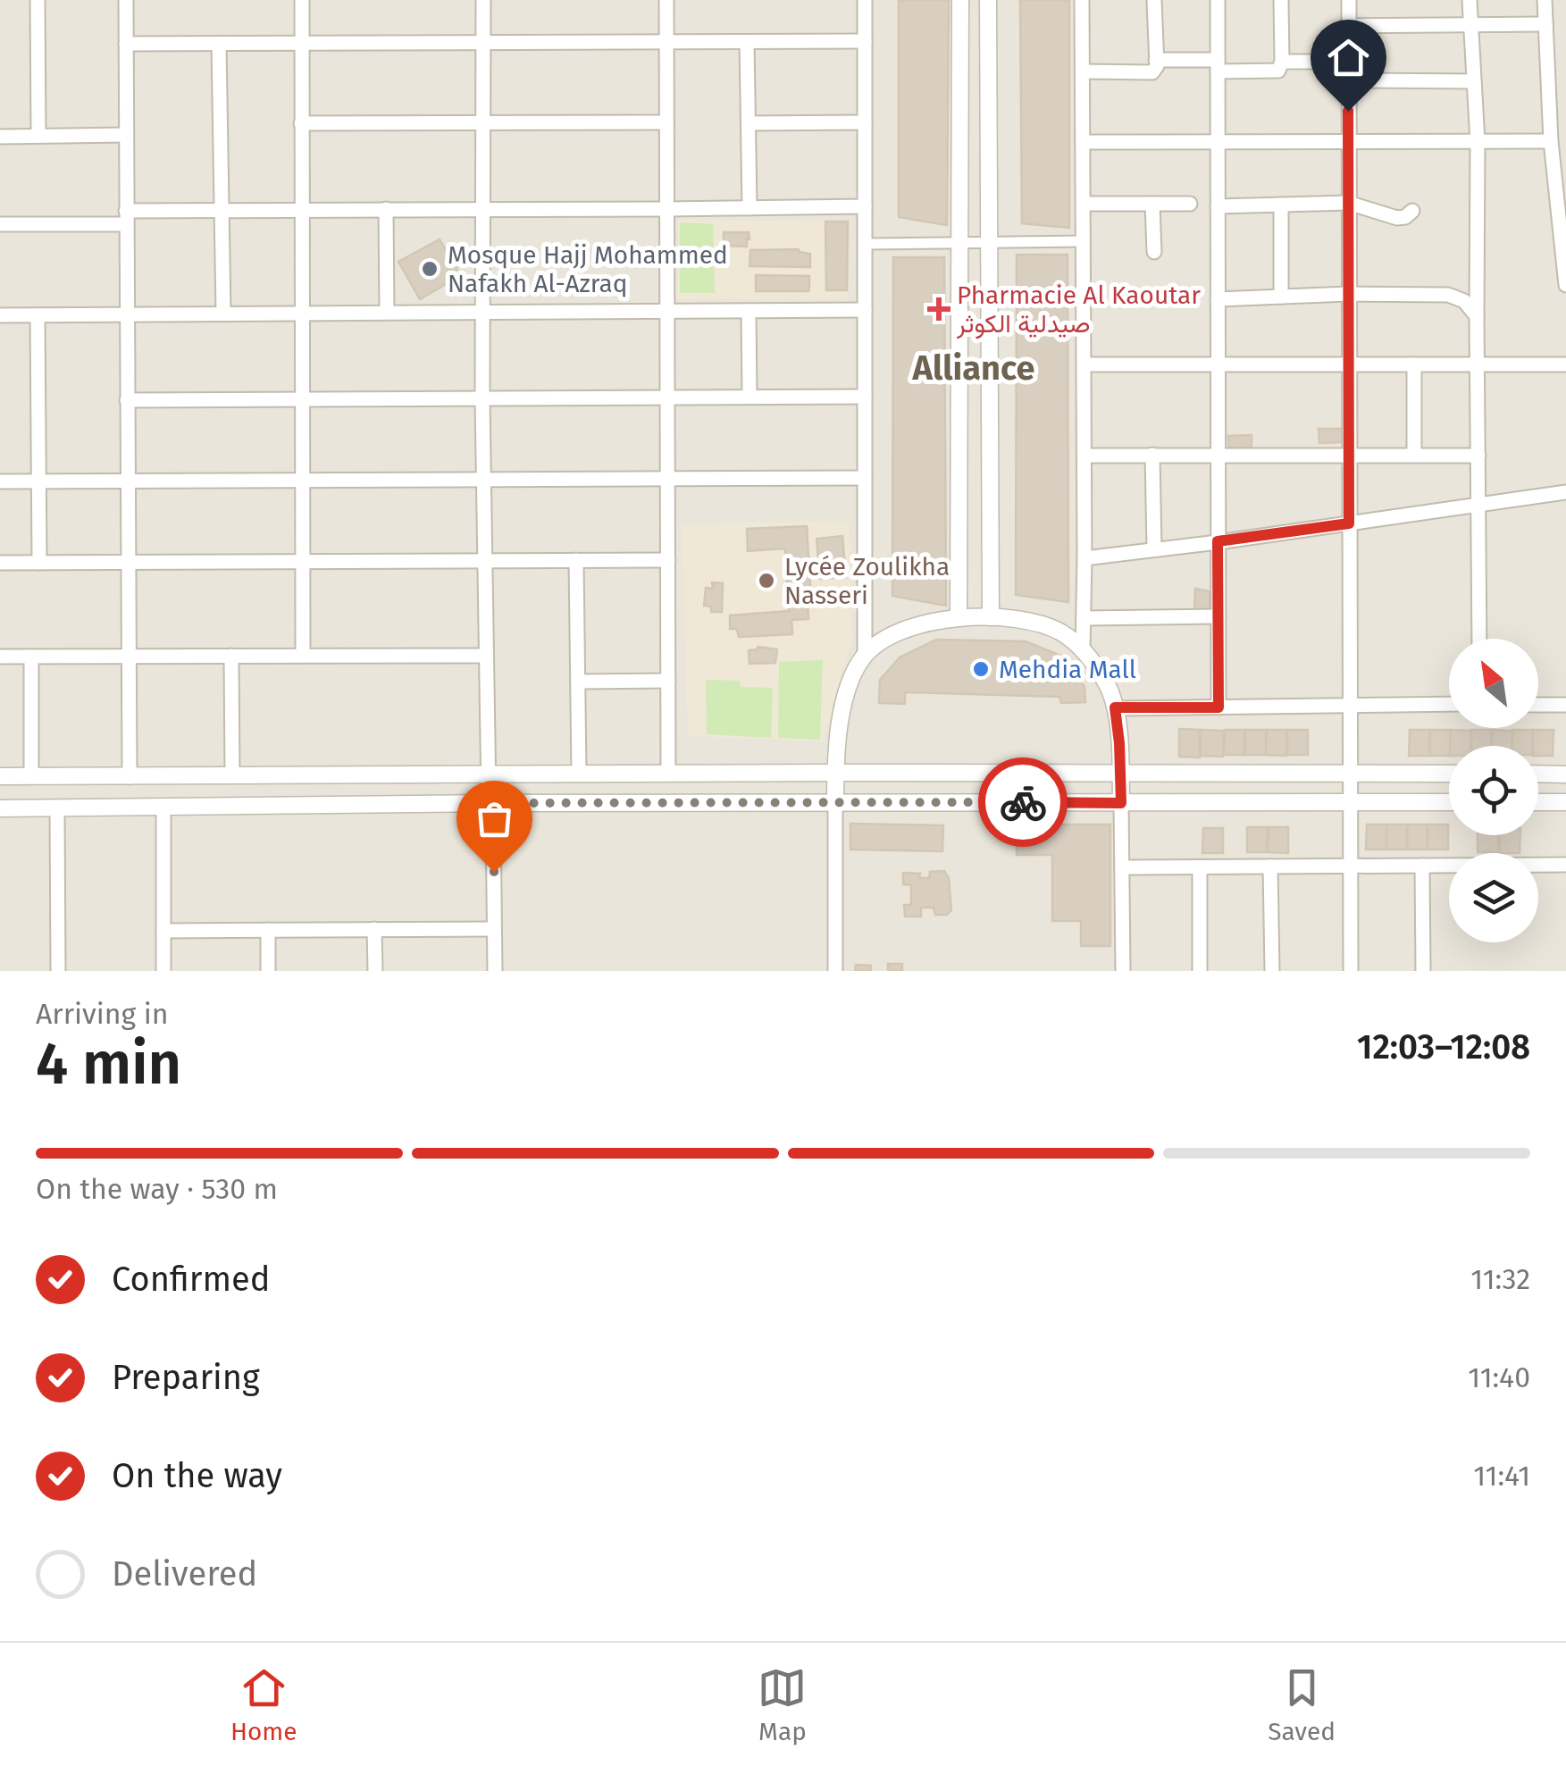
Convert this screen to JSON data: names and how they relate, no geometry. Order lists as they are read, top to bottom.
{
  "districts": ["Alliance"],
  "places": {
    "other": ["Mosque Hajj Mohammed Nafakh Al-Azraq", "Lycée Zoulikha Nasseri", "Mehdia Mall"],
    "health": ["Pharmacie Al Kaoutar صيدلية الكوثر"]
  },
  "north": "top left",
  "page": {
    "heading": ["4 min", "Arriving in", "12:03–12:08"],
    "bar": "On the way · 530 m",
    "list": [
      ["Confirmed", "11:32"],
      ["Preparing", "11:40"],
      ["On the way", "11:41"],
      "Delivered"
    ],
    "tabs": ["Home", "Map", "Saved"]
  }
}
